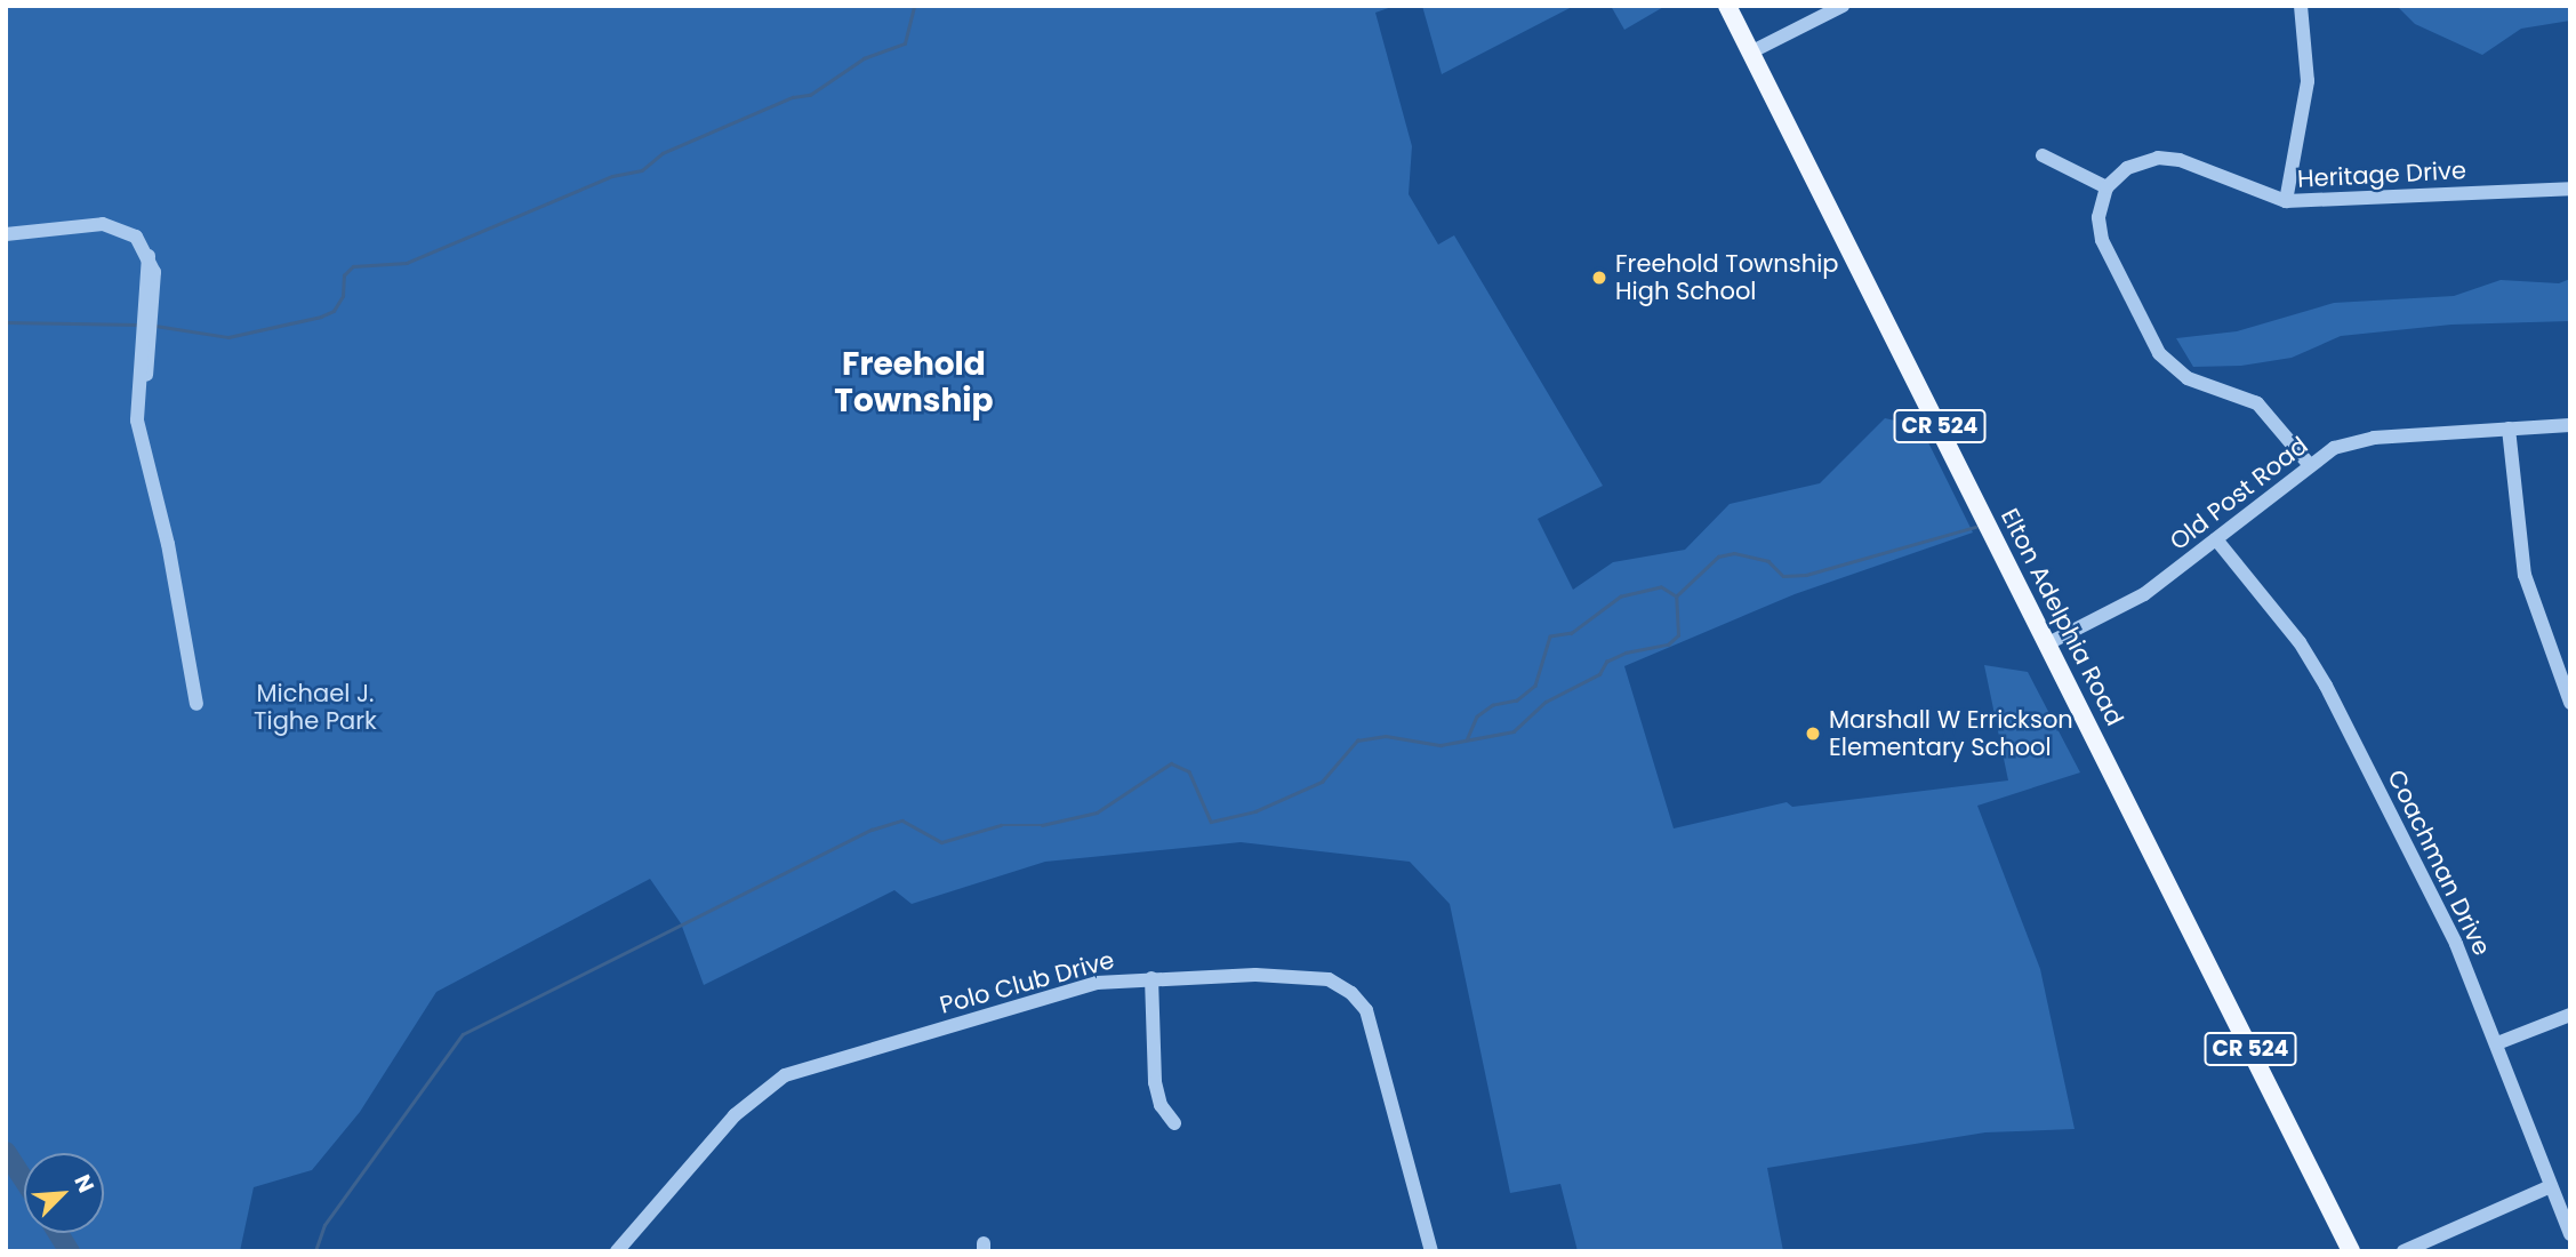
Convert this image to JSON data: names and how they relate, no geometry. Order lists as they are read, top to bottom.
{
  "streets": {
    "main road": ["CR 524", "Elton Adelphia Road"],
    "street": [
      "Heritage Drive",
      "Old Post Road",
      "Coachman Drive",
      "Polo Club Drive"
    ]
  },
  "crossings": [
    ["Old Post Road", "Elton Adelphia Road"],
    ["Old Post Road", "Coachman Drive"]
  ],
  "districts": ["Freehold Township"],
  "parks": ["Michael J. Tighe Park"],
  "places": ["Freehold Township High School", "Marshall W Errickson Elementary School"],
  "north": "top right"
}
